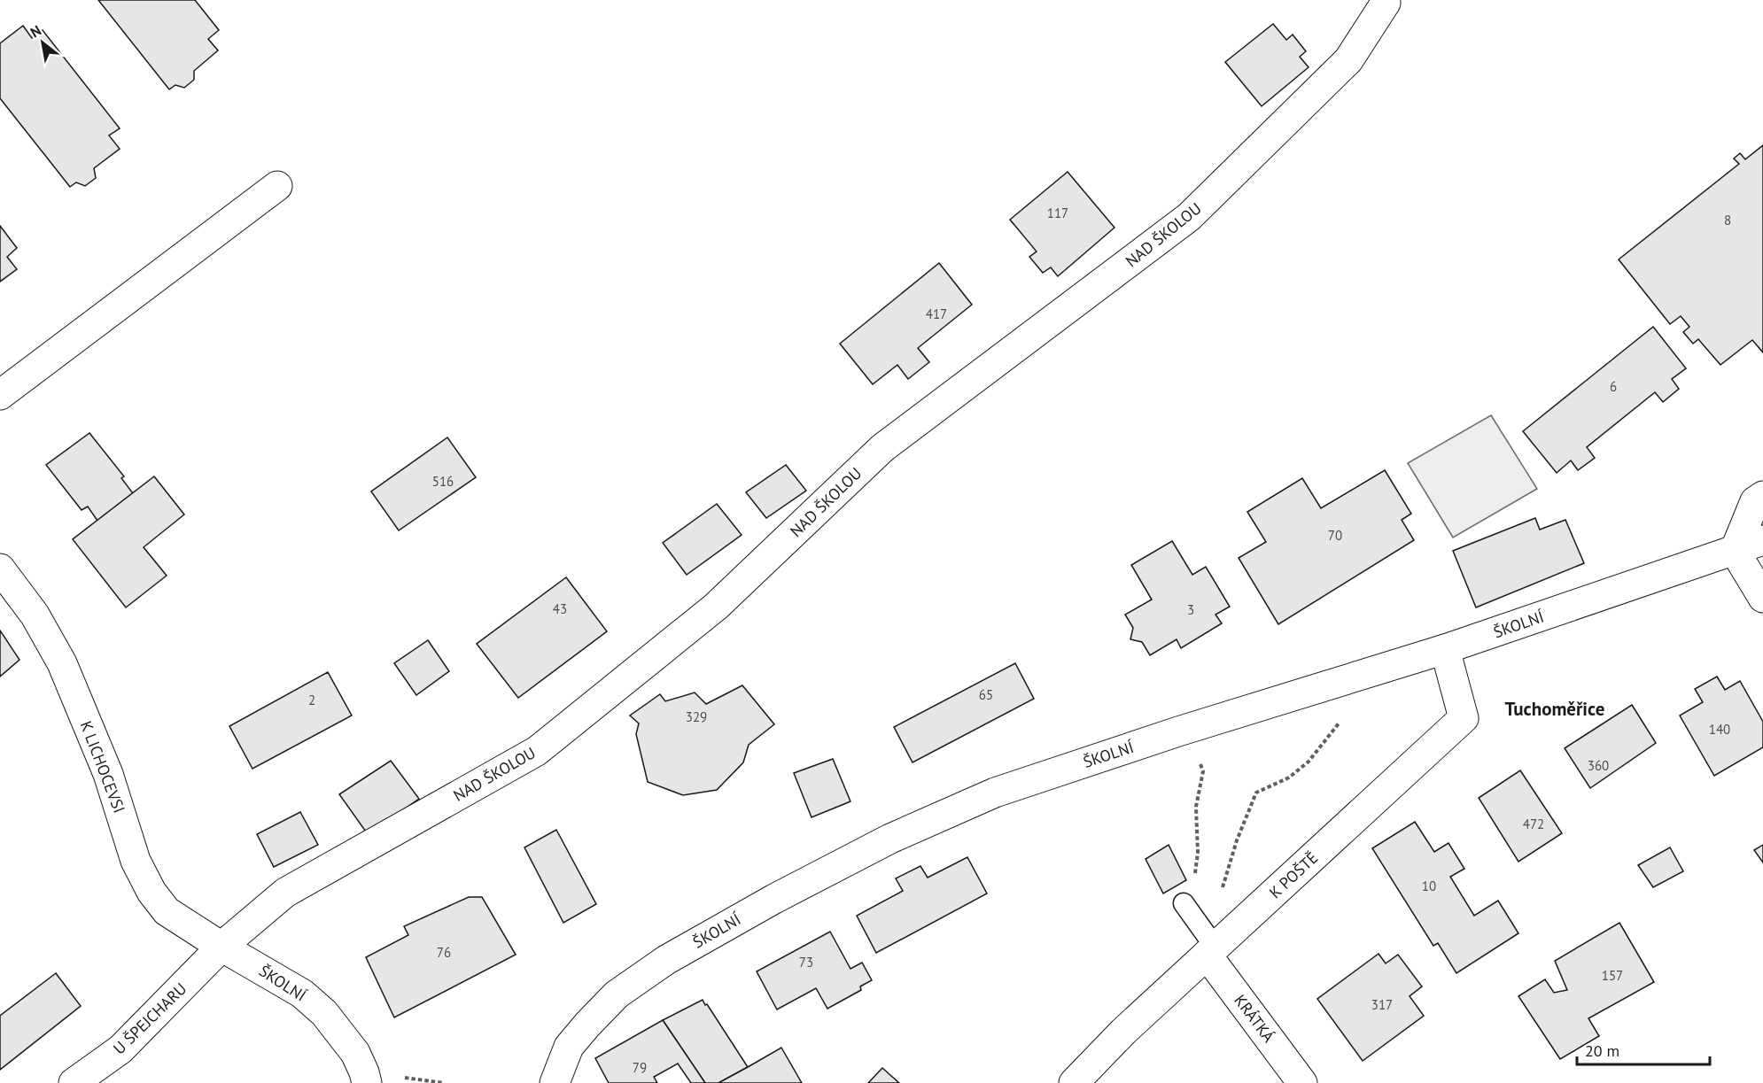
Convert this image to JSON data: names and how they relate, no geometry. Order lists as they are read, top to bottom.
{
  "streets": {
    "street": [
      "NAD ŠKOLOU",
      "ŠKOLNÍ",
      "K LICHOCEVSI",
      "K POŠTĚ",
      "U ŠPEJCHARU",
      "KRÁTKÁ"
    ]
  },
  "crossings": [
    ["NAD ŠKOLOU", "ŠKOLNÍ"],
    ["NAD ŠKOLOU", "K LICHOCEVSI"],
    ["NAD ŠKOLOU", "U ŠPEJCHARU"],
    ["ŠKOLNÍ", "K LICHOCEVSI"],
    ["ŠKOLNÍ", "K POŠTĚ"],
    ["ŠKOLNÍ", "U ŠPEJCHARU"],
    ["K LICHOCEVSI", "U ŠPEJCHARU"],
    ["K POŠTĚ", "KRÁTKÁ"]
  ],
  "districts": ["Tuchoměřice"],
  "house_numbers": [
    "117",
    "8",
    "417",
    "6",
    "516",
    "70",
    "43",
    "3",
    "65",
    "2",
    "329",
    "140",
    "360",
    "472",
    "10",
    "76",
    "73",
    "157",
    "317",
    "79"
  ],
  "scale_bar": "20 m",
  "north": "top left"
}
